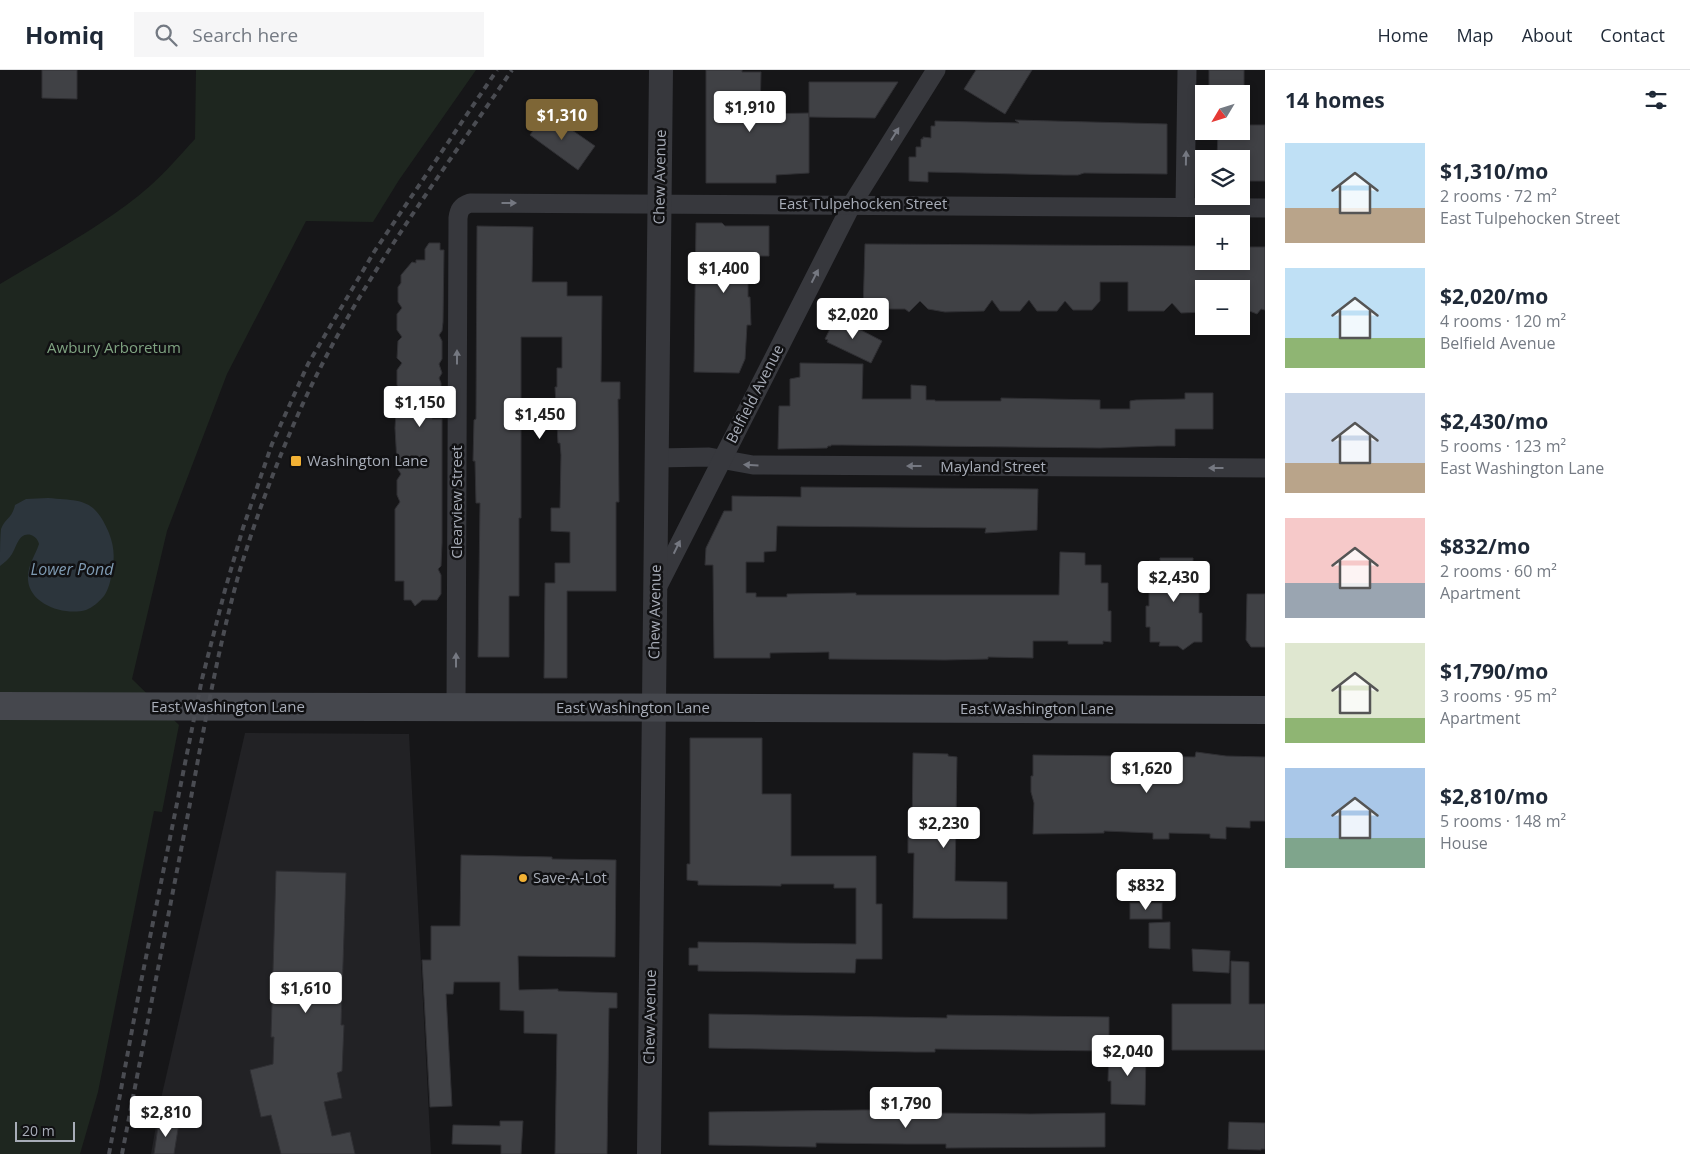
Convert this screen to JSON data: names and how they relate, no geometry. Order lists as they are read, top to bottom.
{
  "streets": {
    "main road": ["East Washington Lane"],
    "street": [
      "Chew Avenue",
      "East Tulpehocken Street",
      "Belfield Avenue",
      "Mayland Street",
      "Clearview Street"
    ]
  },
  "crossings": [
    ["Chew Avenue", "East Tulpehocken Street"],
    ["Chew Avenue", "Belfield Avenue"],
    ["Chew Avenue", "Mayland Street"],
    ["Chew Avenue", "East Washington Lane"],
    ["East Tulpehocken Street", "Belfield Avenue"],
    ["East Tulpehocken Street", "Clearview Street"],
    ["Belfield Avenue", "Mayland Street"],
    ["Clearview Street", "East Washington Lane"]
  ],
  "one_way": ["Belfield Avenue", "Mayland Street", "Clearview Street"],
  "water": ["Lower Pond"],
  "parks": ["Awbury Arboretum"],
  "places": {
    "transit": ["Washington Lane"],
    "other": ["Save-A-Lot"]
  },
  "scale_bar": "20 m",
  "north": "bottom left",
  "page": {
    "header": "Homiq",
    "search": "Search here",
    "nav": [
      "Home",
      "Map",
      "About",
      "Contact"
    ],
    "heading": "14 homes",
    "map_buttons": ["+", "−"],
    "price": [
      "$1,910",
      "$1,310",
      "$1,400",
      "$2,020",
      "$1,150",
      "$1,450",
      "$2,430",
      "$1,620",
      "$2,230",
      "$832",
      "$1,610",
      "$2,040",
      "$1,790",
      "$2,810"
    ],
    "list": [
      {
        "name": "$1,310/mo",
        "note": "2 rooms · 72 m² · East Tulpehocken Street"
      },
      {
        "name": "$2,020/mo",
        "note": "4 rooms · 120 m² · Belfield Avenue"
      },
      {
        "name": "$2,430/mo",
        "note": "5 rooms · 123 m² · East Washington Lane"
      },
      {
        "name": "$832/mo",
        "note": "2 rooms · 60 m² · Apartment"
      },
      {
        "name": "$1,790/mo",
        "note": "3 rooms · 95 m² · Apartment"
      },
      {
        "name": "$2,810/mo",
        "note": "5 rooms · 148 m² · House"
      }
    ],
    "scale": "20 m"
  }
}
